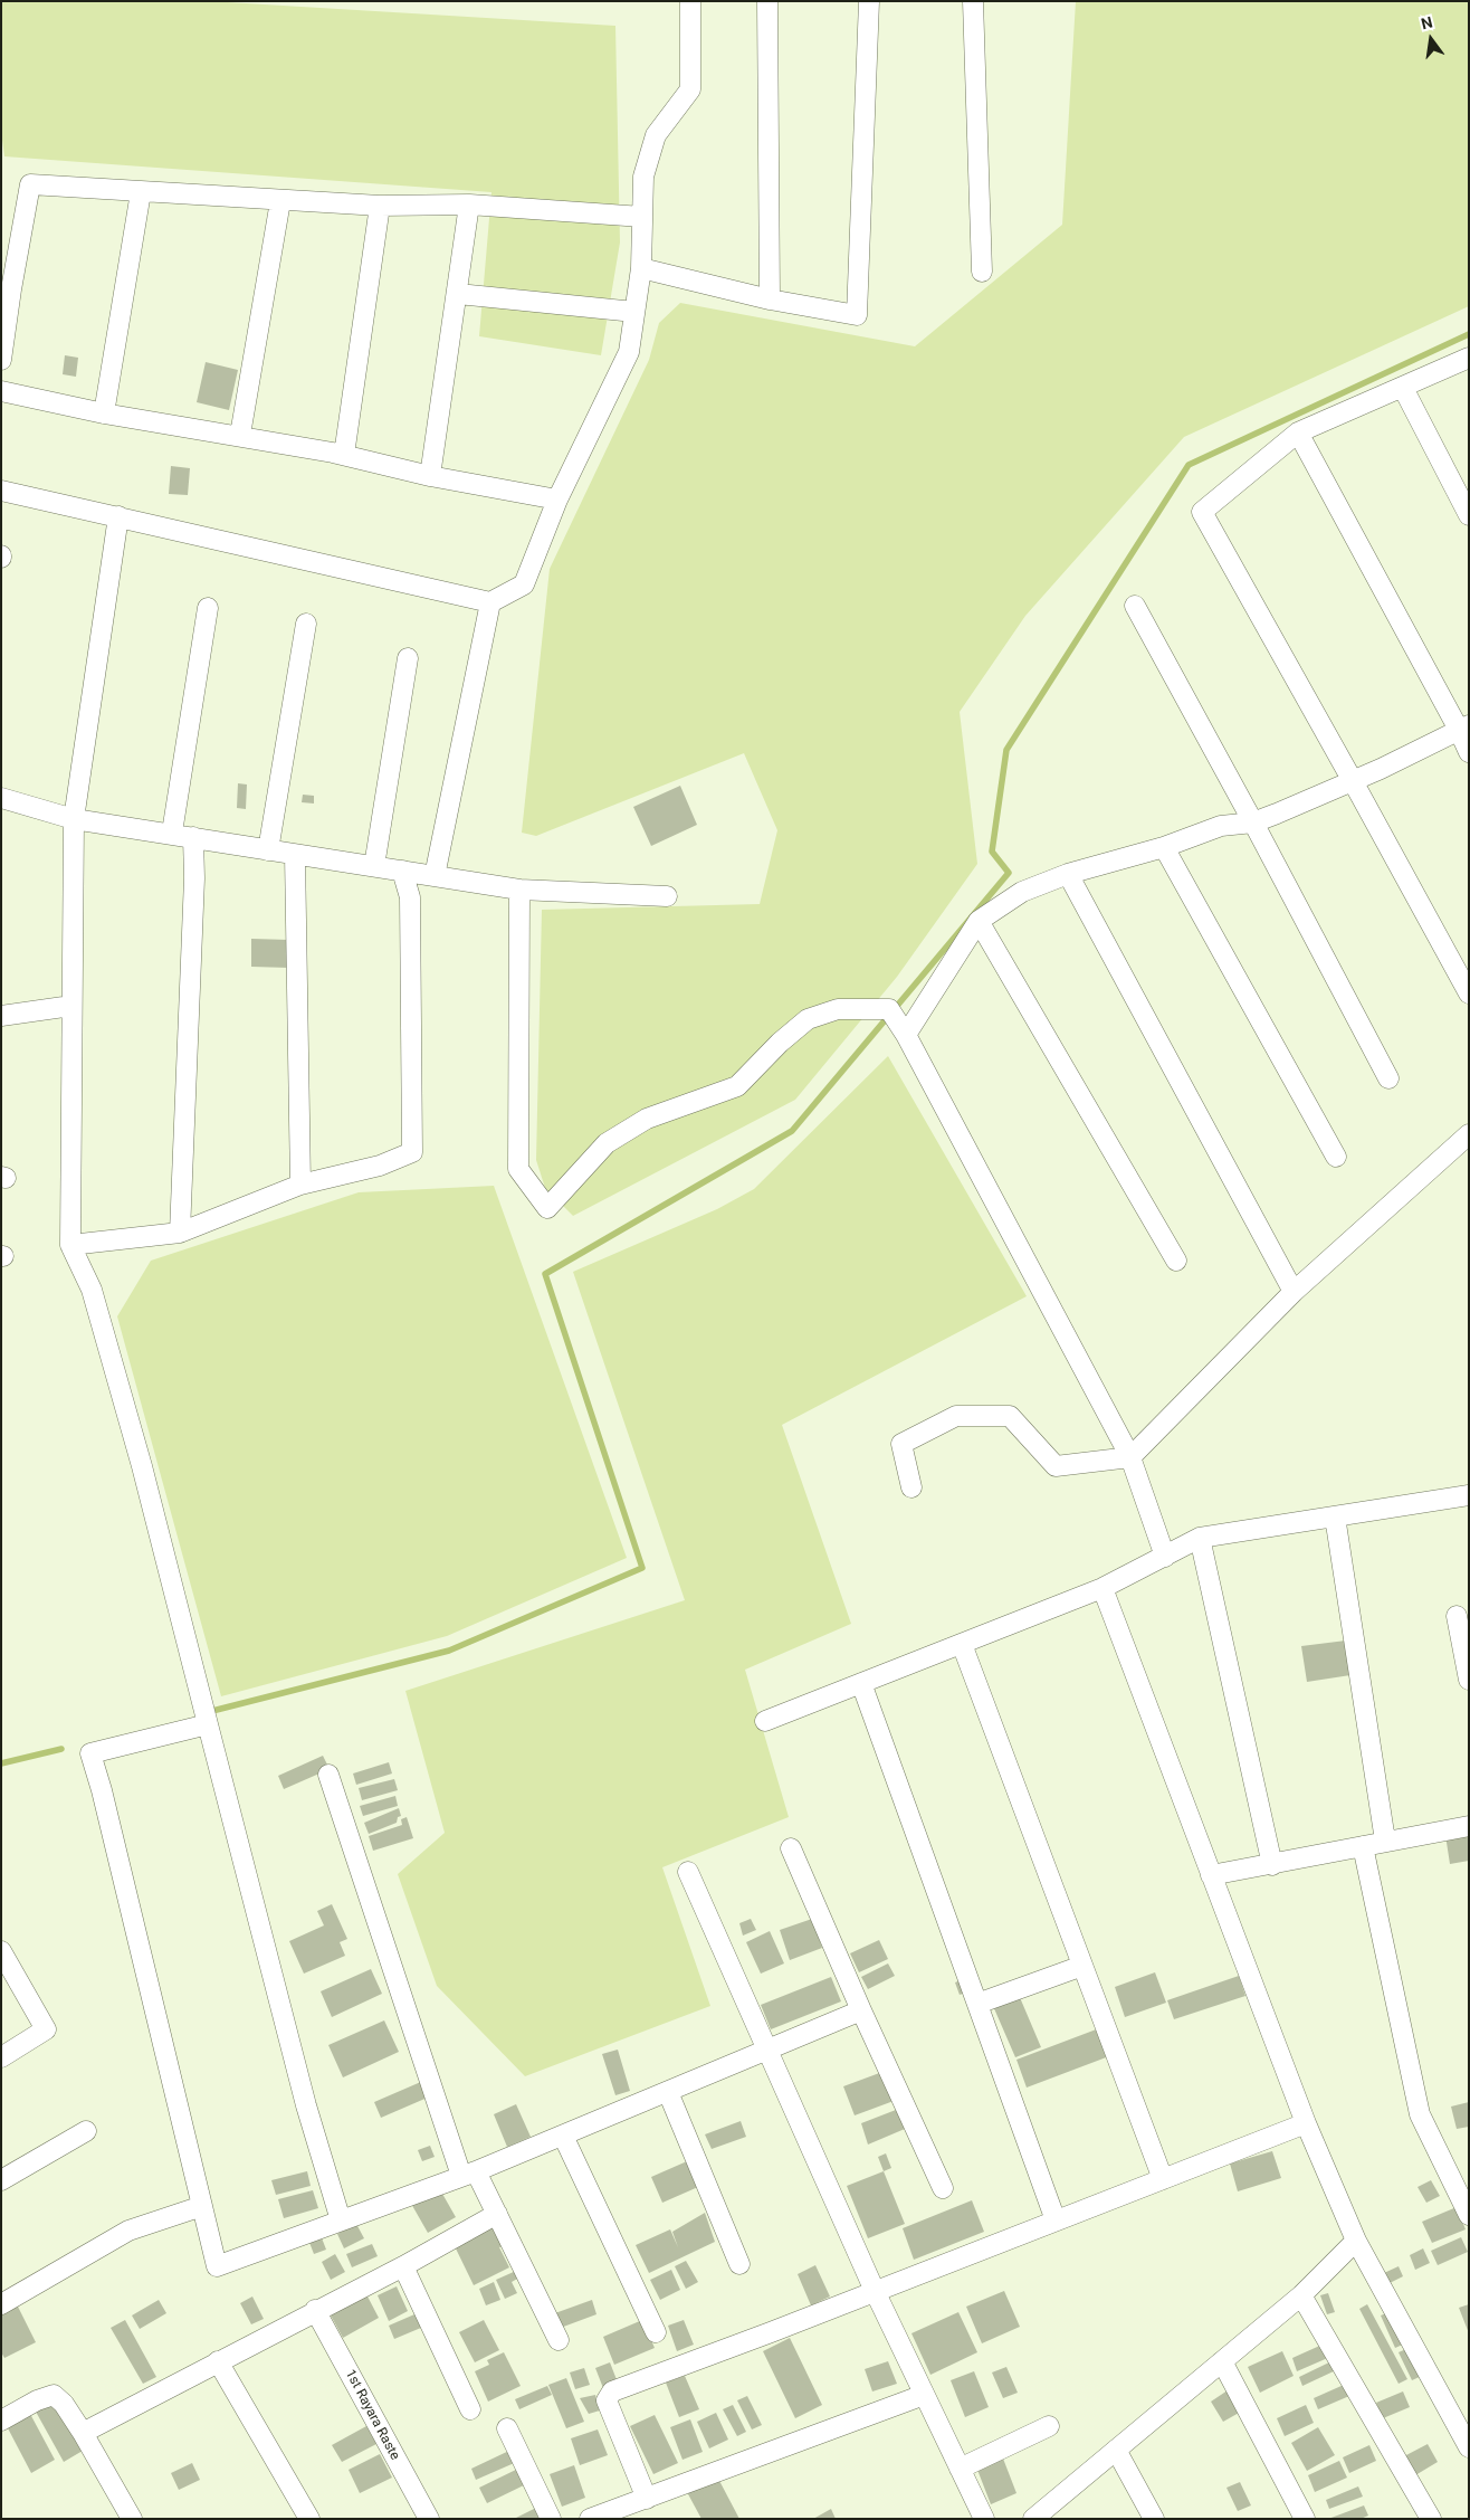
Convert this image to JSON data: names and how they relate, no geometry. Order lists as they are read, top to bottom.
{
  "streets": {
    "street": ["1st Rayara Raste"]
  },
  "north": "top"
}
